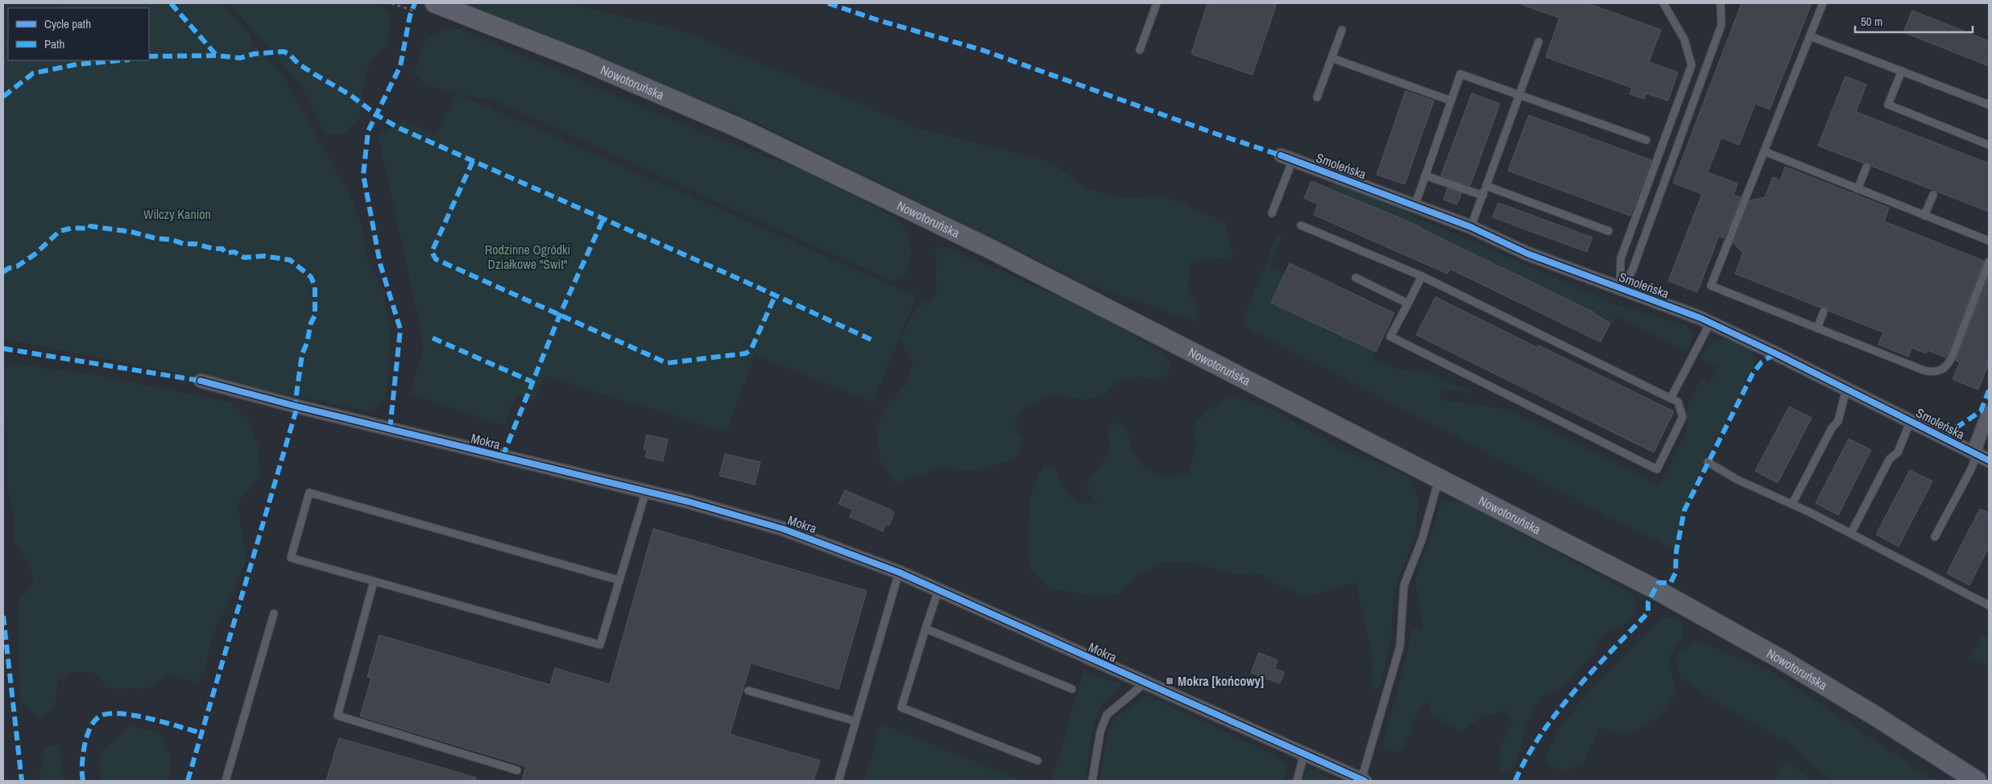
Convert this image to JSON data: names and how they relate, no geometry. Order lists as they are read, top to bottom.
{
  "streets": {
    "main road": ["Nowotoruńska"],
    "street": ["Smoleńska", "Mokra"]
  },
  "parks": ["Wilczy Kanion", "Rodzinne Ogródki Działkowe \"Świt\""],
  "places": {
    "transit": ["Mokra [końcowy]"]
  },
  "legend": ["Cycle path", "Path"],
  "scale_bar": "50 m"
}
